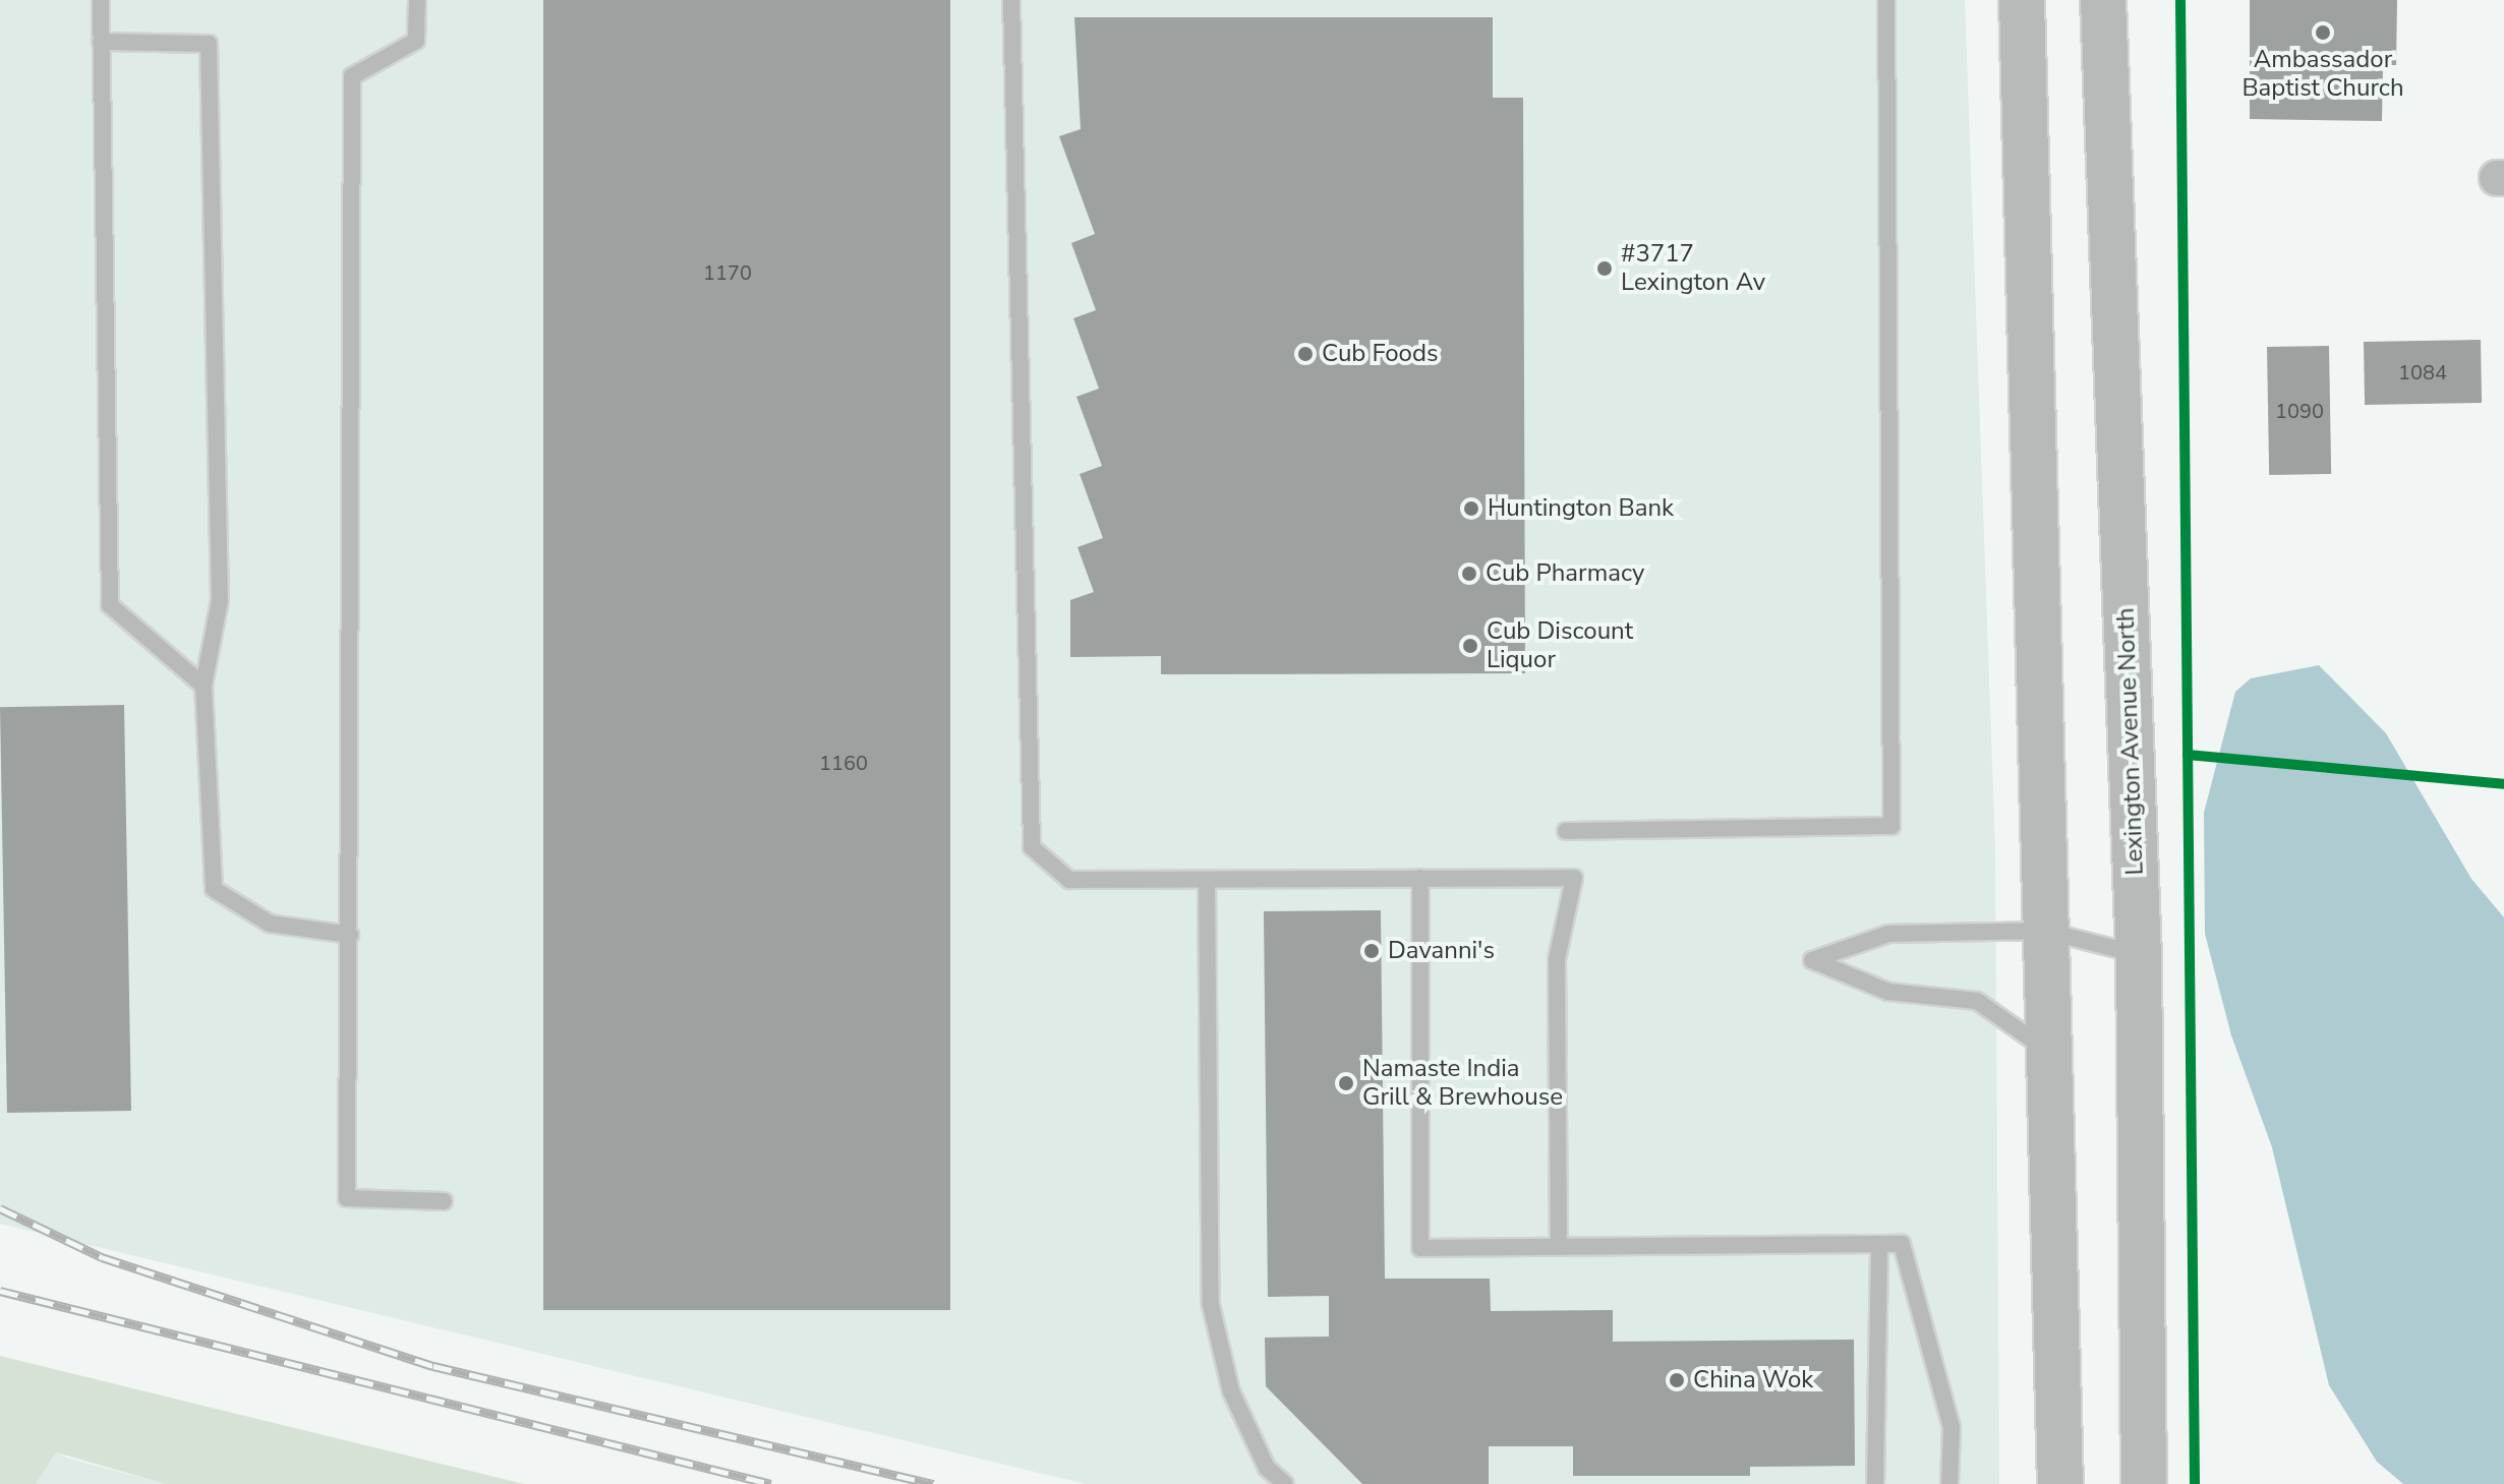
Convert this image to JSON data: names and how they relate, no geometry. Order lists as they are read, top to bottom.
{
  "streets": {
    "main road": ["Lexington Avenue North"]
  },
  "places": [
    "Ambassador Baptist Church",
    "#3717 Lexington Av",
    "Cub Foods",
    "Huntington Bank",
    "Cub Pharmacy",
    "Cub Discount Liquor",
    "Davanni's",
    "Namaste India Grill & Brewhouse",
    "China Wok"
  ],
  "house_numbers": [
    "1170",
    "1084",
    "1090",
    "1160"
  ]
}
